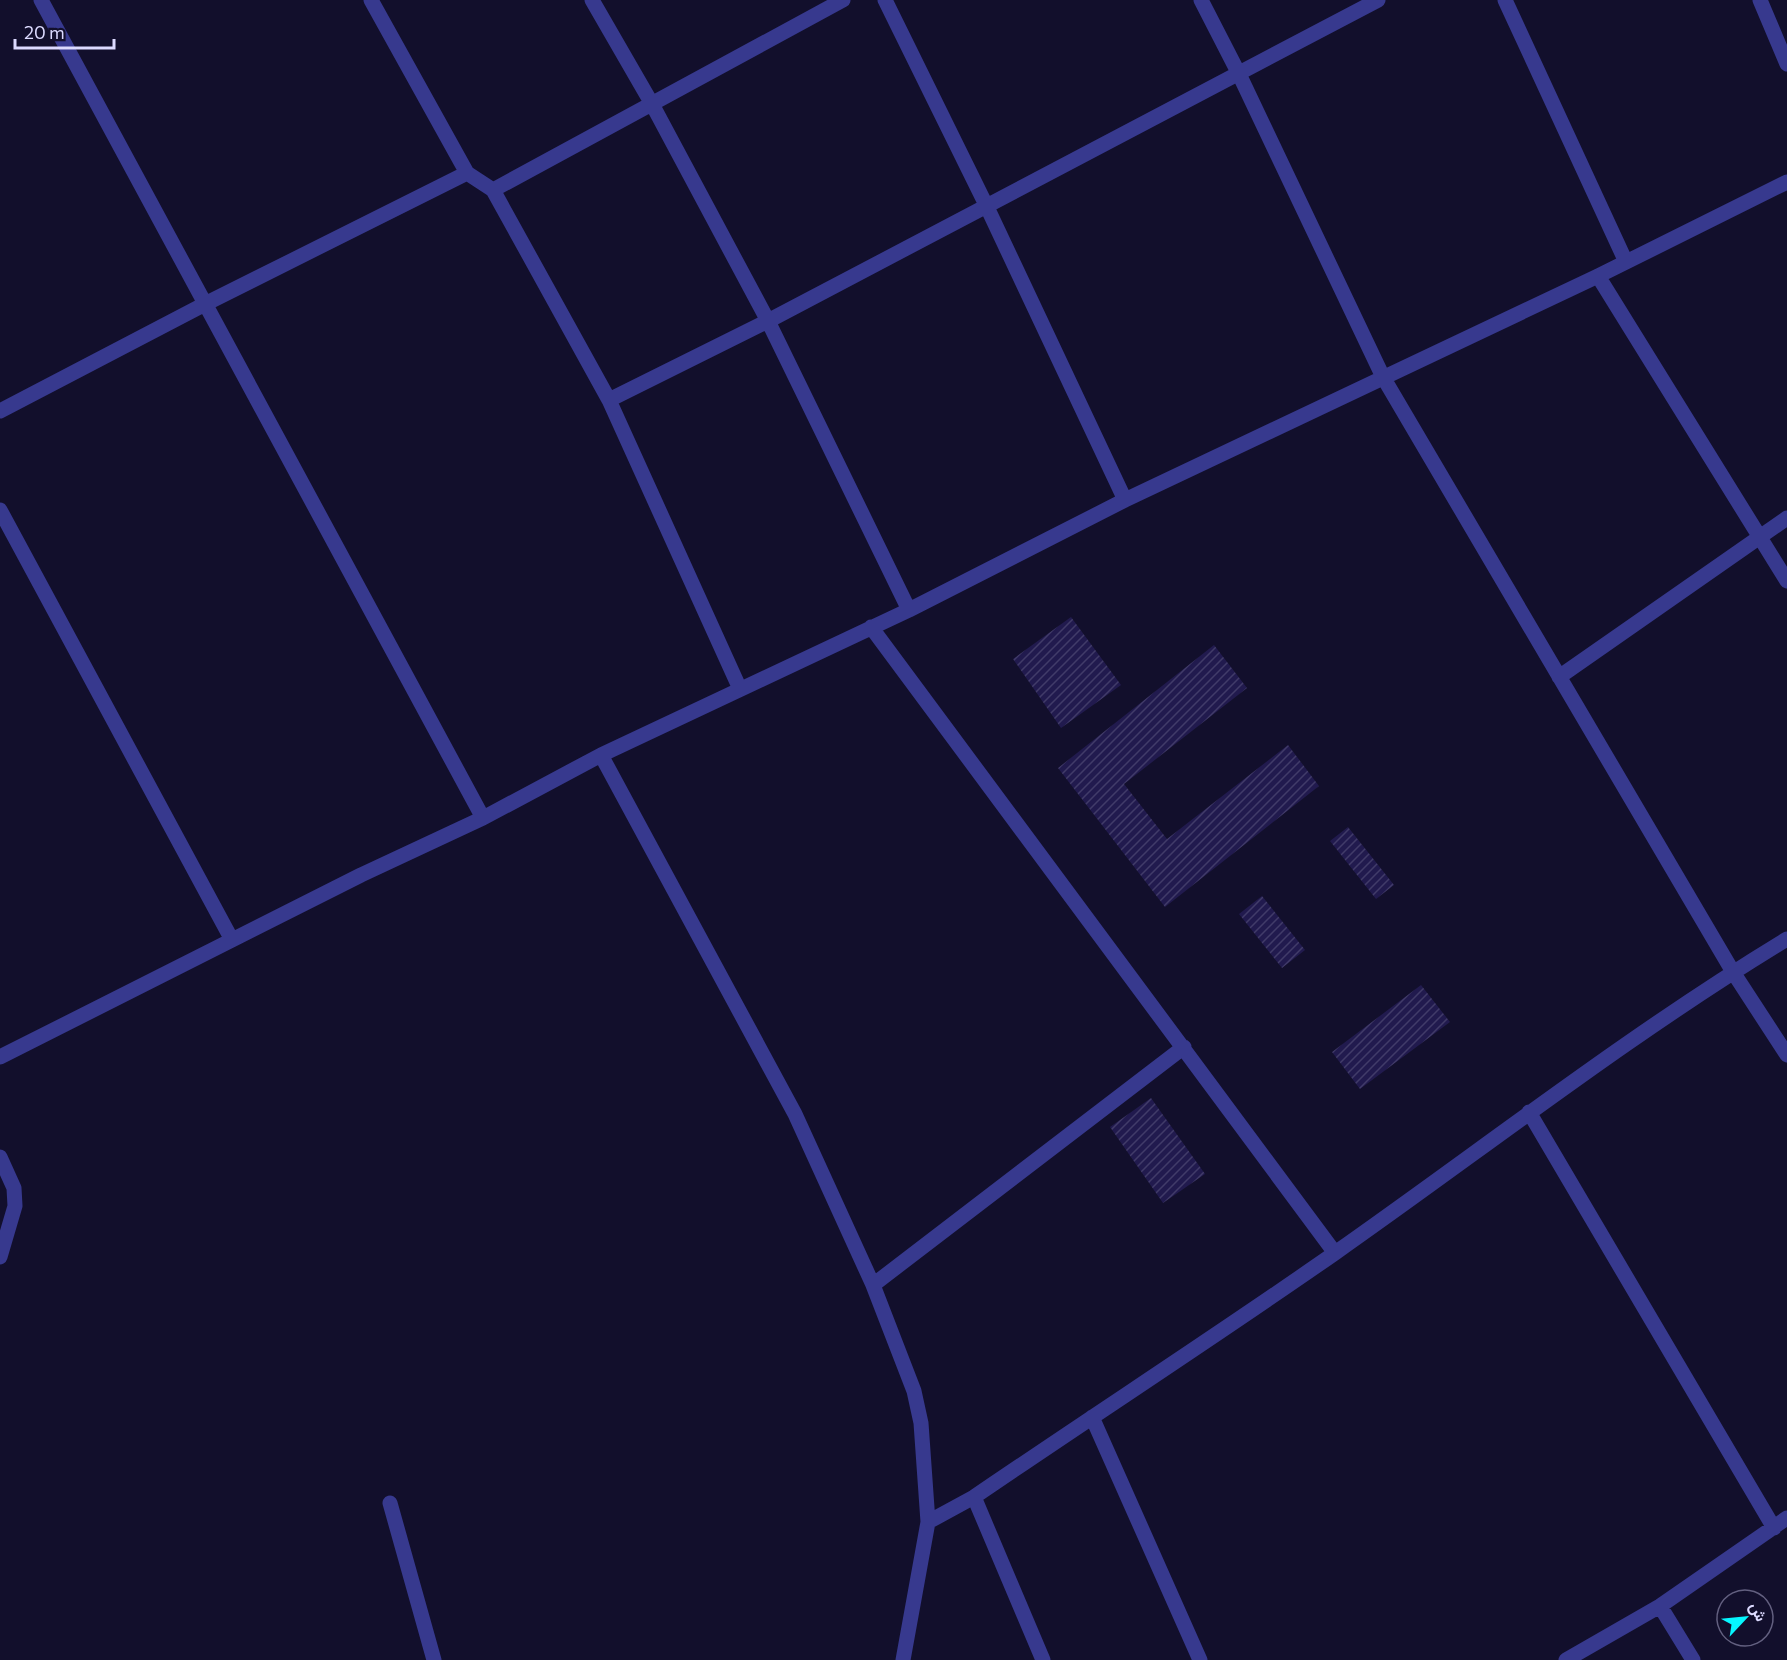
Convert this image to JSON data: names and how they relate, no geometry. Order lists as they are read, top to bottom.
{
  "scale_bar": "20 m",
  "north": "top right"
}
